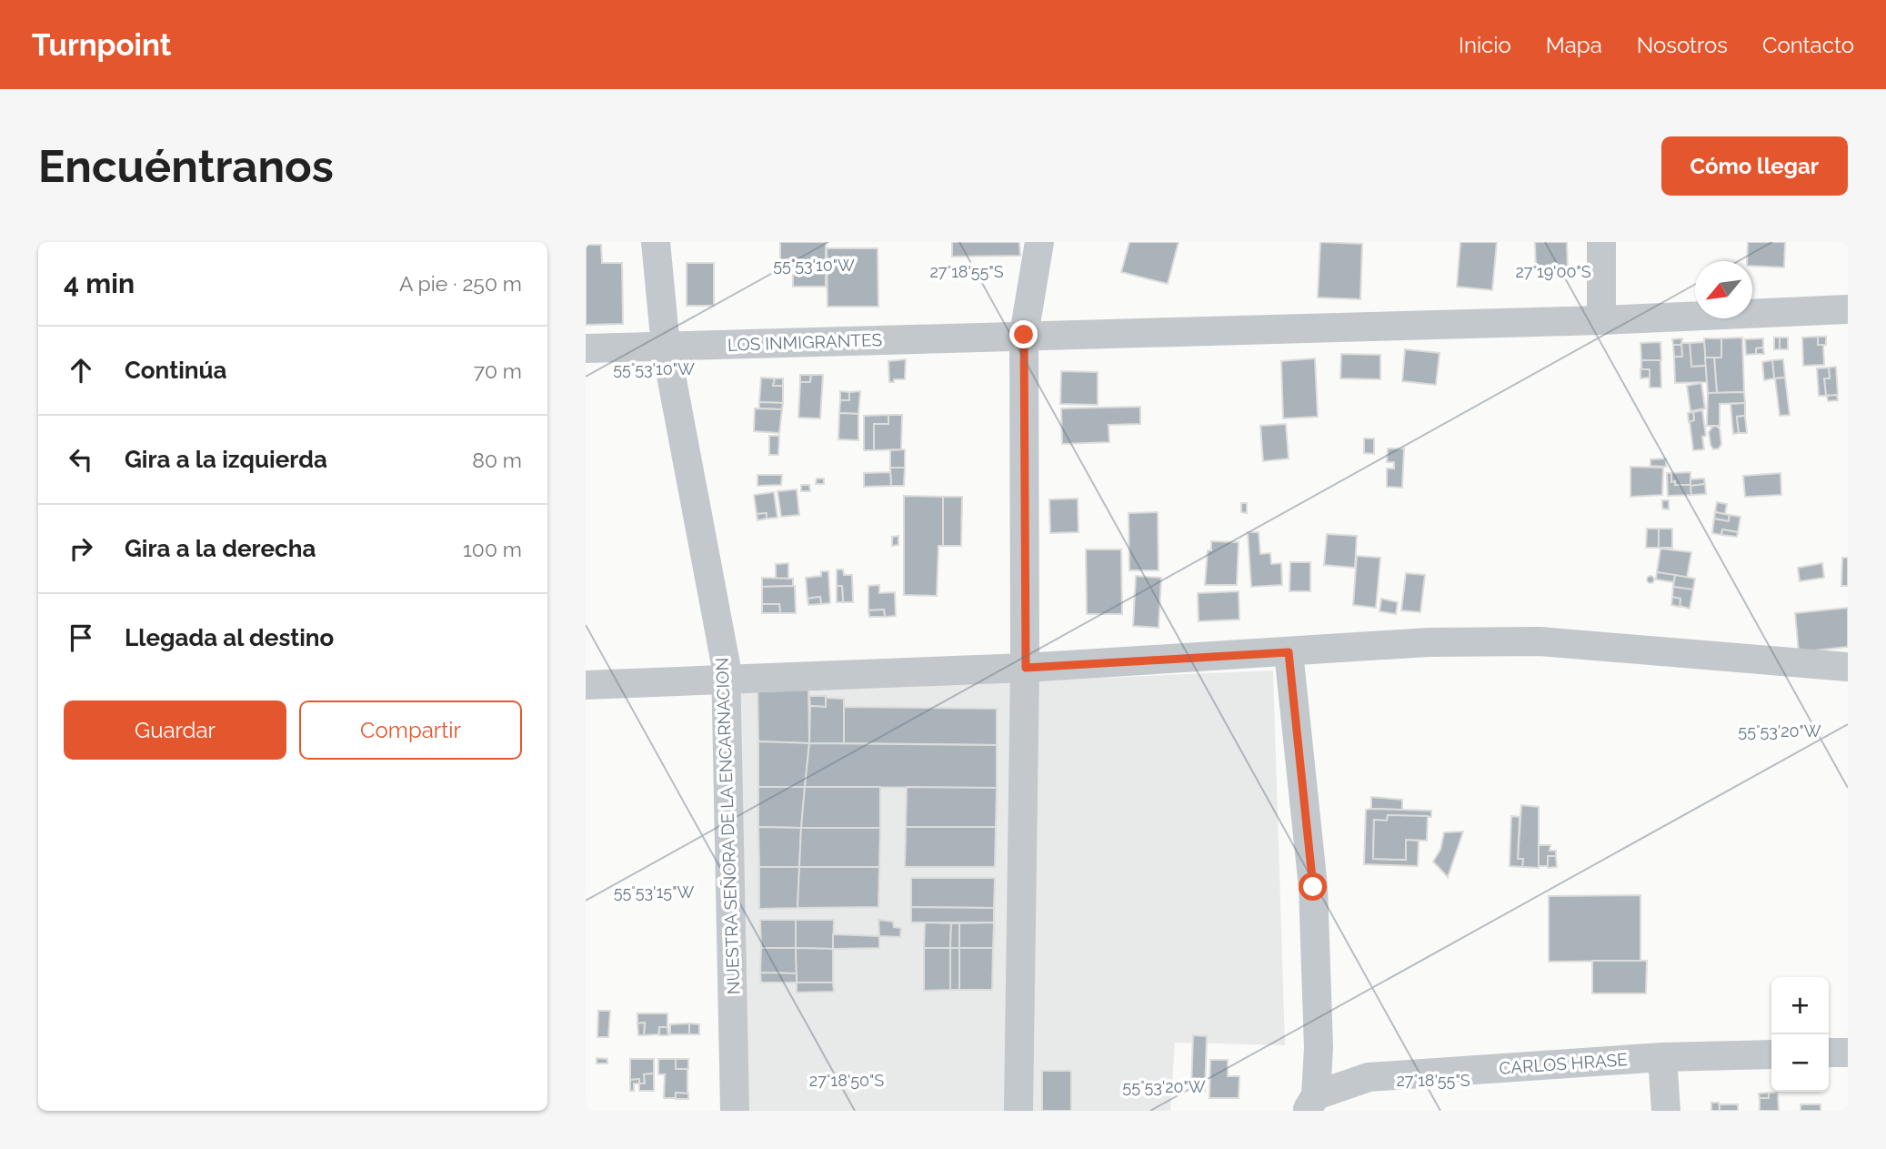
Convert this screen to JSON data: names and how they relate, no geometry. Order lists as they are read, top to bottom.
{
  "streets": {
    "street": ["LOS INMIGRANTES", "NUESTRA SEÑORA DE LA ENCARNACION", "CARLOS HRASE"]
  },
  "crossings": [
    ["LOS INMIGRANTES", "NUESTRA SEÑORA DE LA ENCARNACION"]
  ],
  "north": "bottom left",
  "page": {
    "header": "Turnpoint",
    "nav": [
      "Inicio",
      "Mapa",
      "Nosotros",
      "Contacto"
    ],
    "buttons": [
      "Cómo llegar",
      ["Guardar", "Compartir"]
    ],
    "title": "Encuéntranos",
    "heading": ["4 min", "A pie · 250 m"],
    "list": [
      ["Continúa", "70 m"],
      ["Gira a la izquierda", "80 m"],
      ["Gira a la derecha", "100 m"],
      "Llegada al destino"
    ],
    "map_buttons": ["+", "−"]
  },
  "coordinates": [
    "55°53'10\"W",
    "27°18'55\"S",
    "27°19'00\"S",
    "55°53'20\"W",
    "55°53'15\"W",
    "27°18'50\"S"
  ]
}
